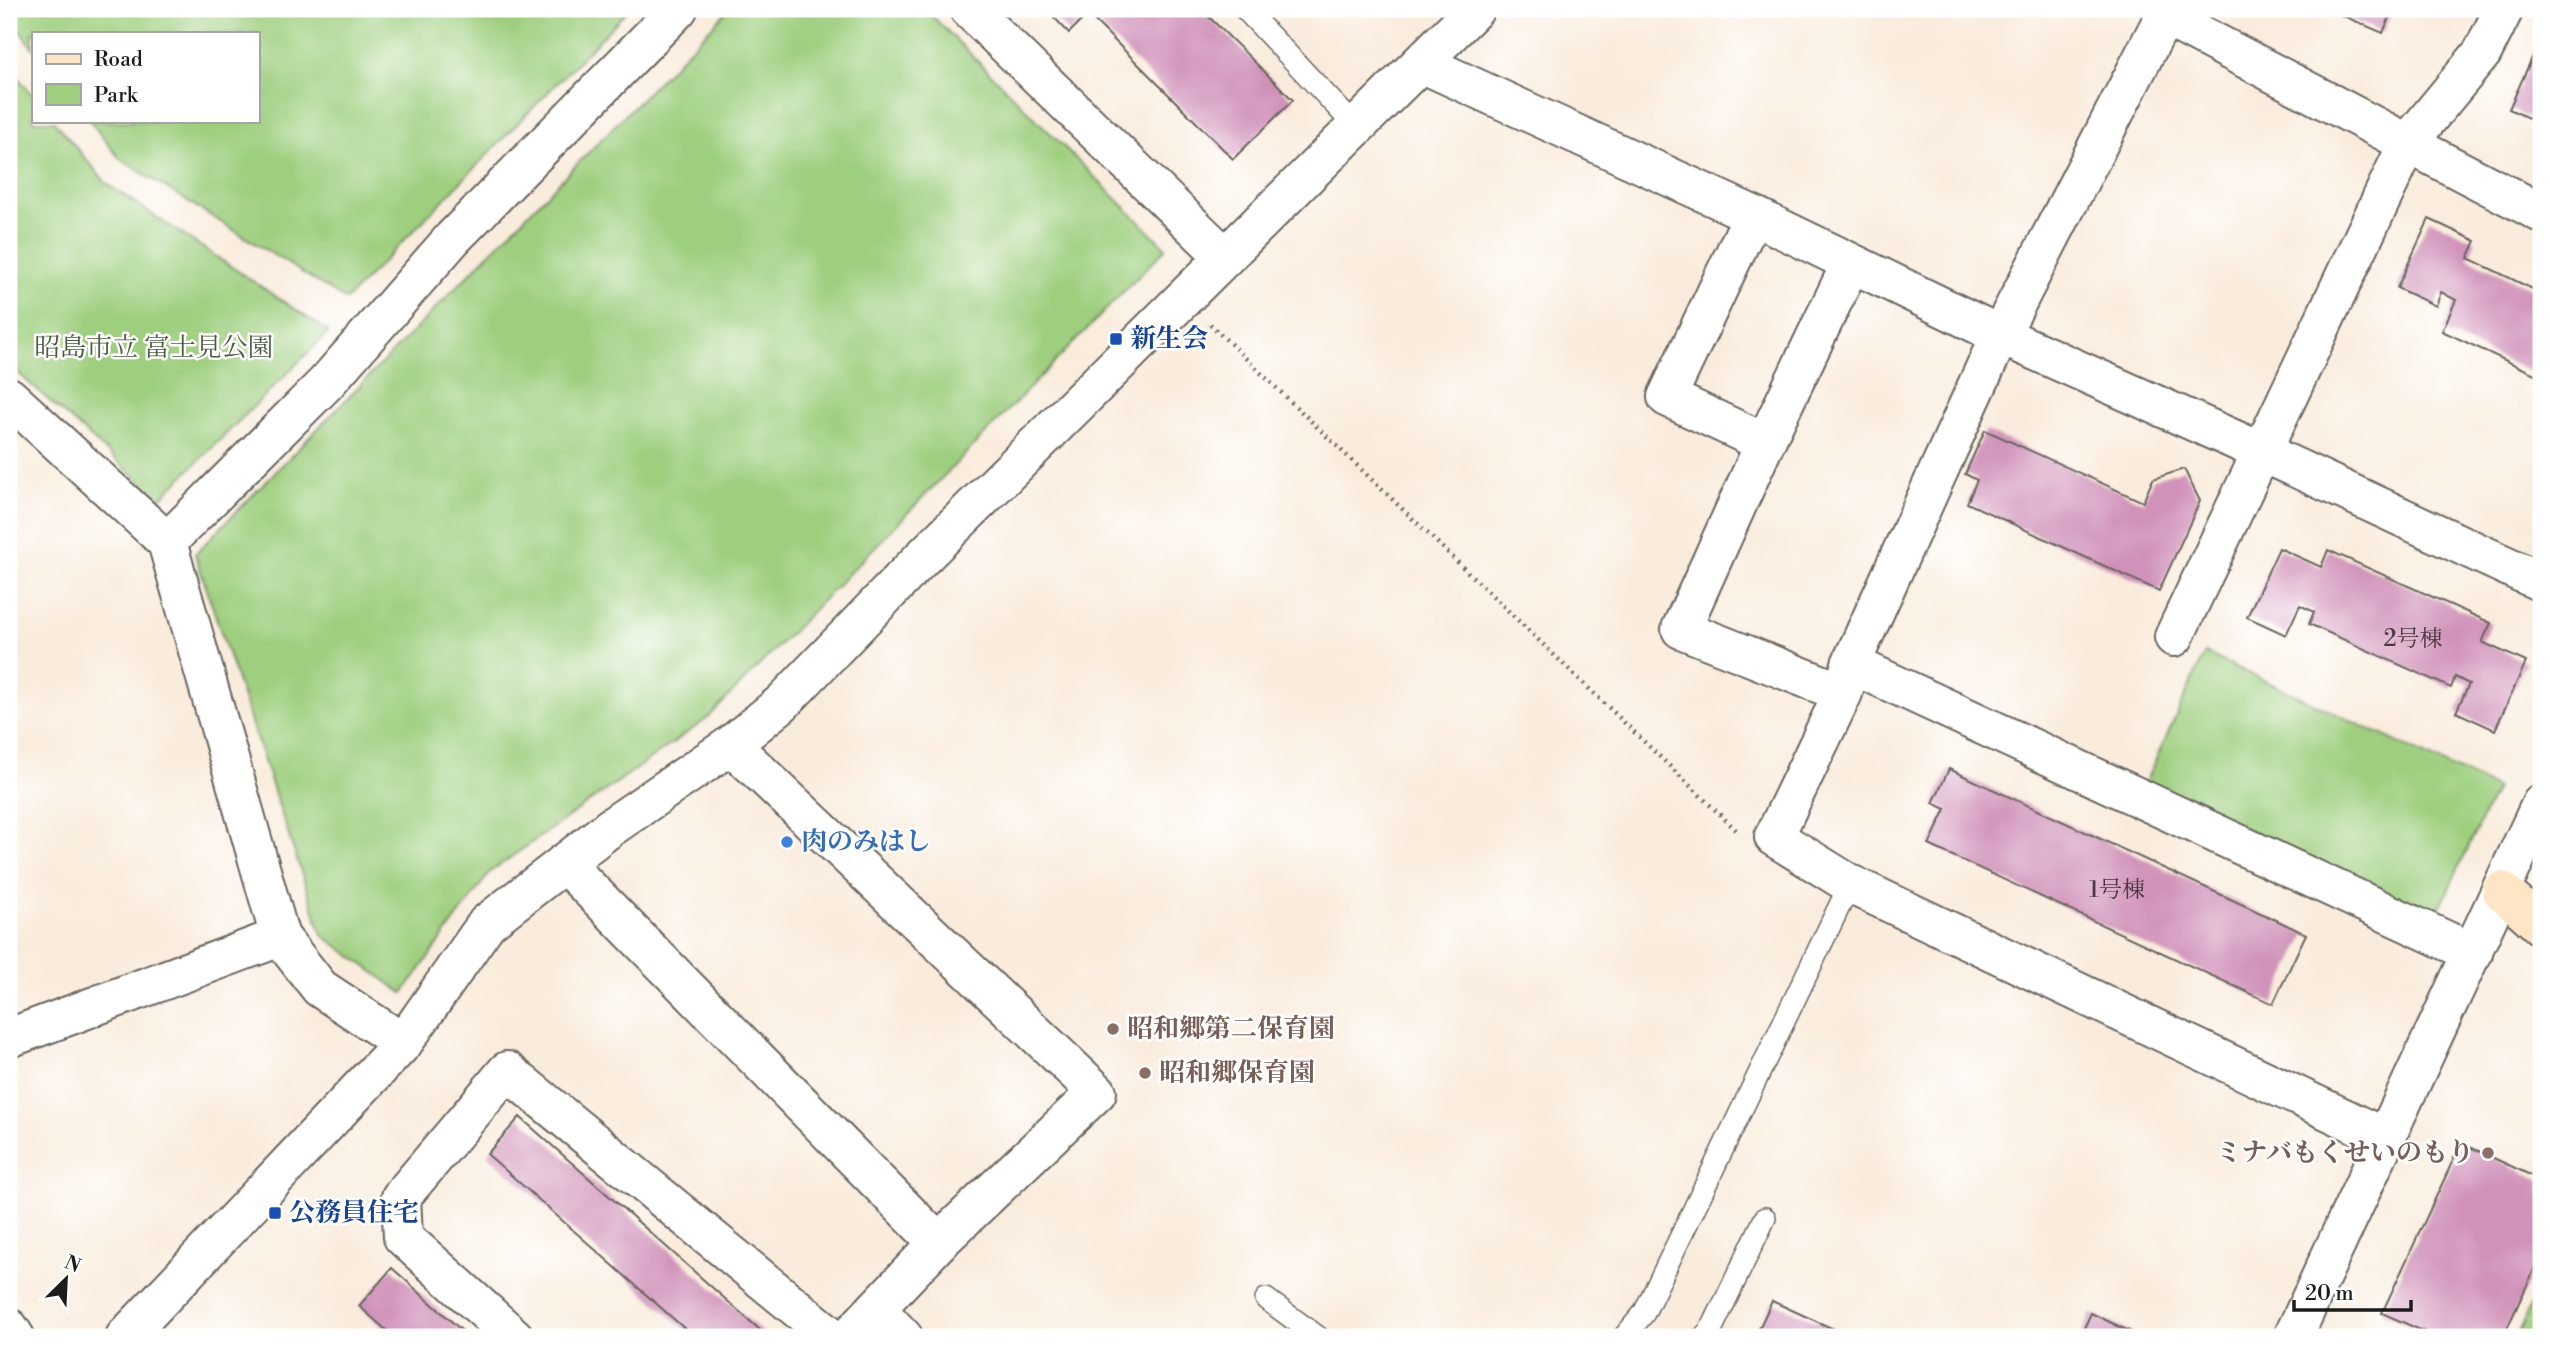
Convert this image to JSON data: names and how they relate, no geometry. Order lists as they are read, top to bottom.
{
  "parks": ["昭島市立 富士見公園"],
  "places": {
    "transit": ["新生会", "公務員住宅"],
    "other": [
      "肉のみはし",
      "昭和郷第二保育園",
      "昭和郷保育園",
      "ミナバもくせいのもり"
    ]
  },
  "house_numbers": ["2号棟", "1号棟"],
  "legend": ["Road", "Park"],
  "scale_bar": "20 m",
  "north": "top right"
}
